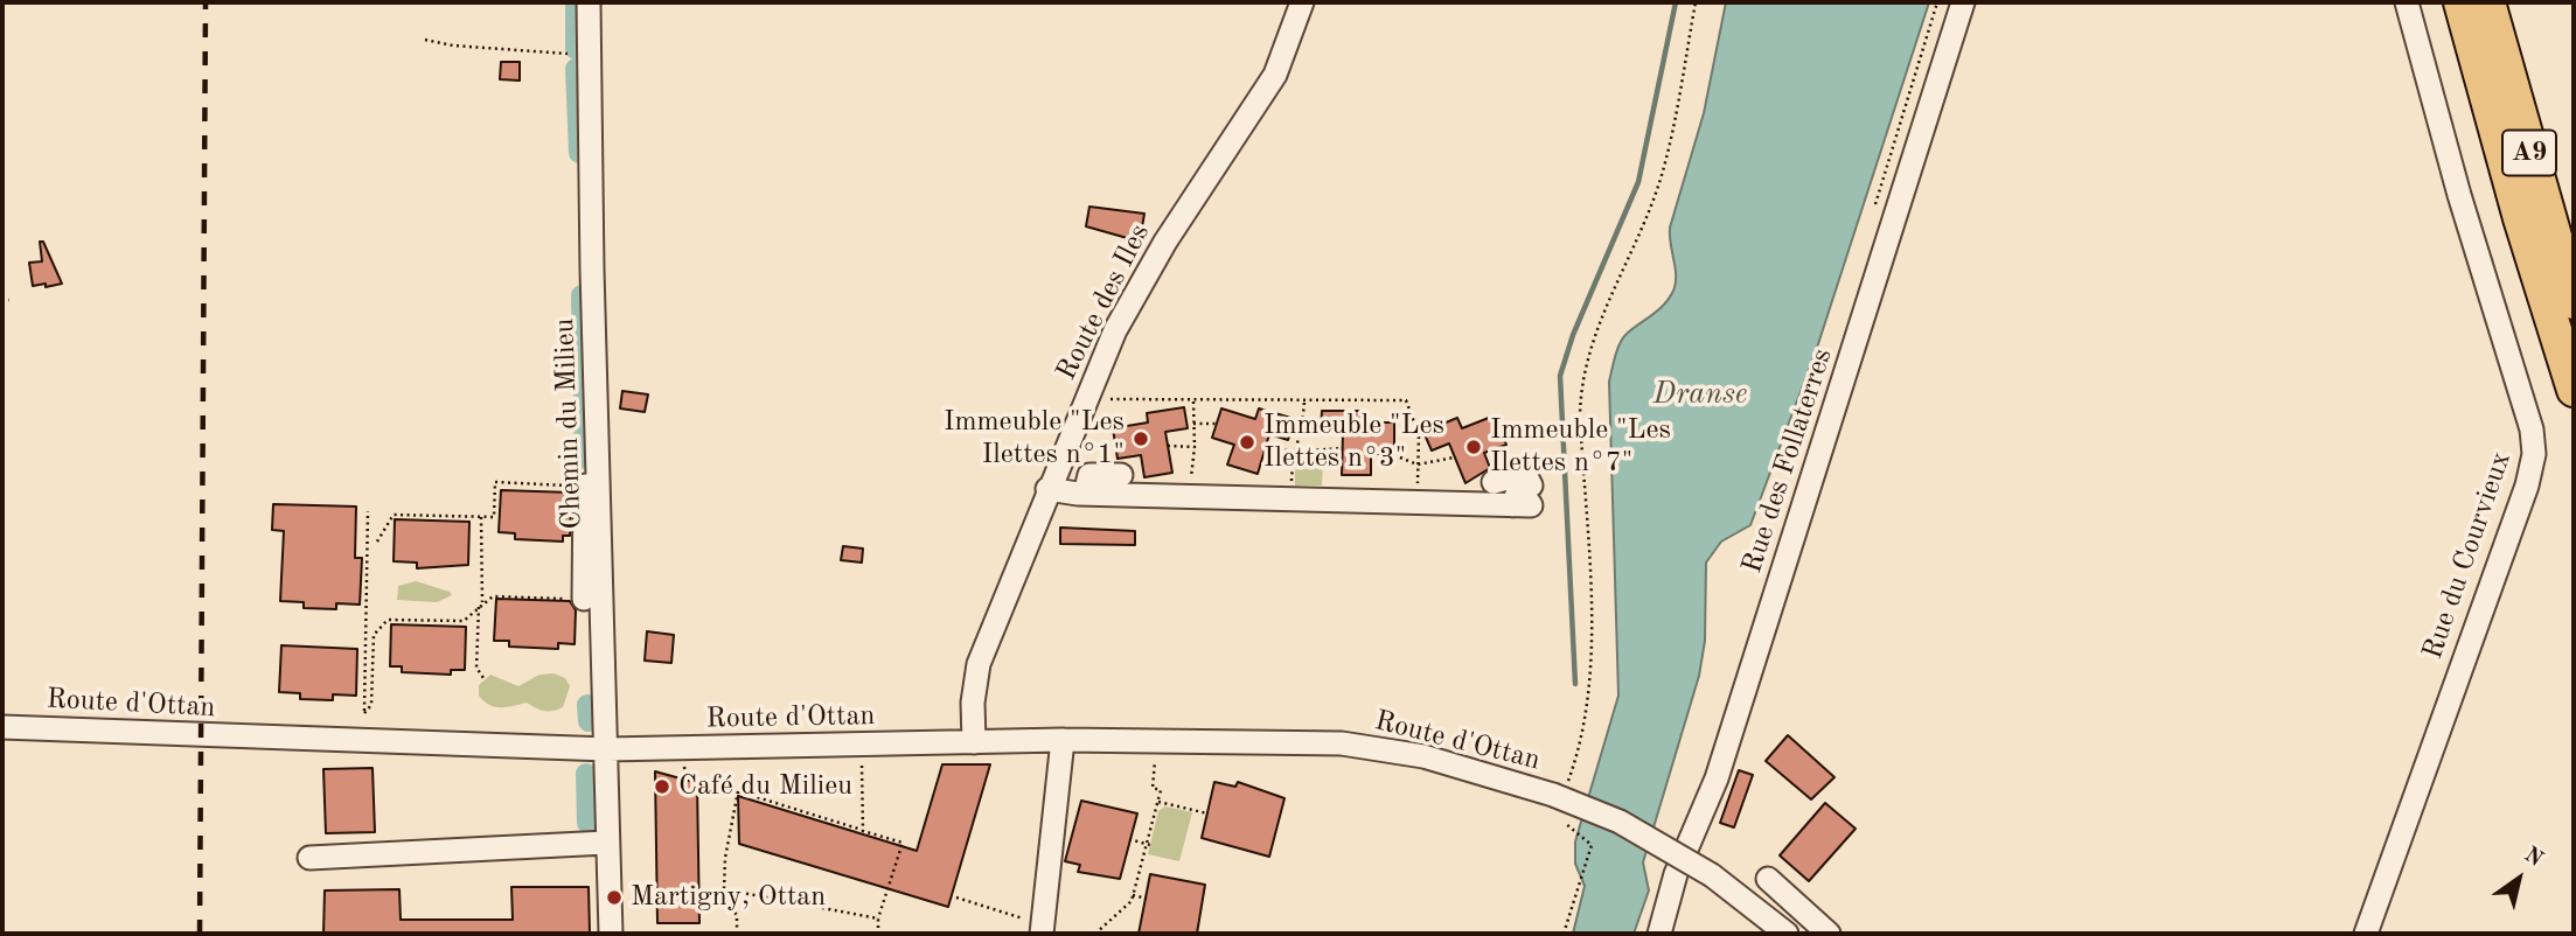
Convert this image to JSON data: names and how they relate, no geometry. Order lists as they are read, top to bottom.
{
  "streets": {
    "highway": ["A9"],
    "street": [
      "Route des Iles",
      "Chemin du Milieu",
      "Rue des Follaterres",
      "Rue du Courvieux",
      "Route d'Ottan"
    ]
  },
  "crossings": [
    ["Route des Iles", "Route d'Ottan"],
    ["Chemin du Milieu", "Route d'Ottan"]
  ],
  "water": ["Dranse"],
  "places": [
    "Immeuble \"Les Ilettes n°1\"",
    "Immeuble \"Les Ilettes n°3\"",
    "Immeuble \"Les Ilettes n°7\"",
    "Café du Milieu",
    "Martigny, Ottan"
  ],
  "north": "top right"
}
